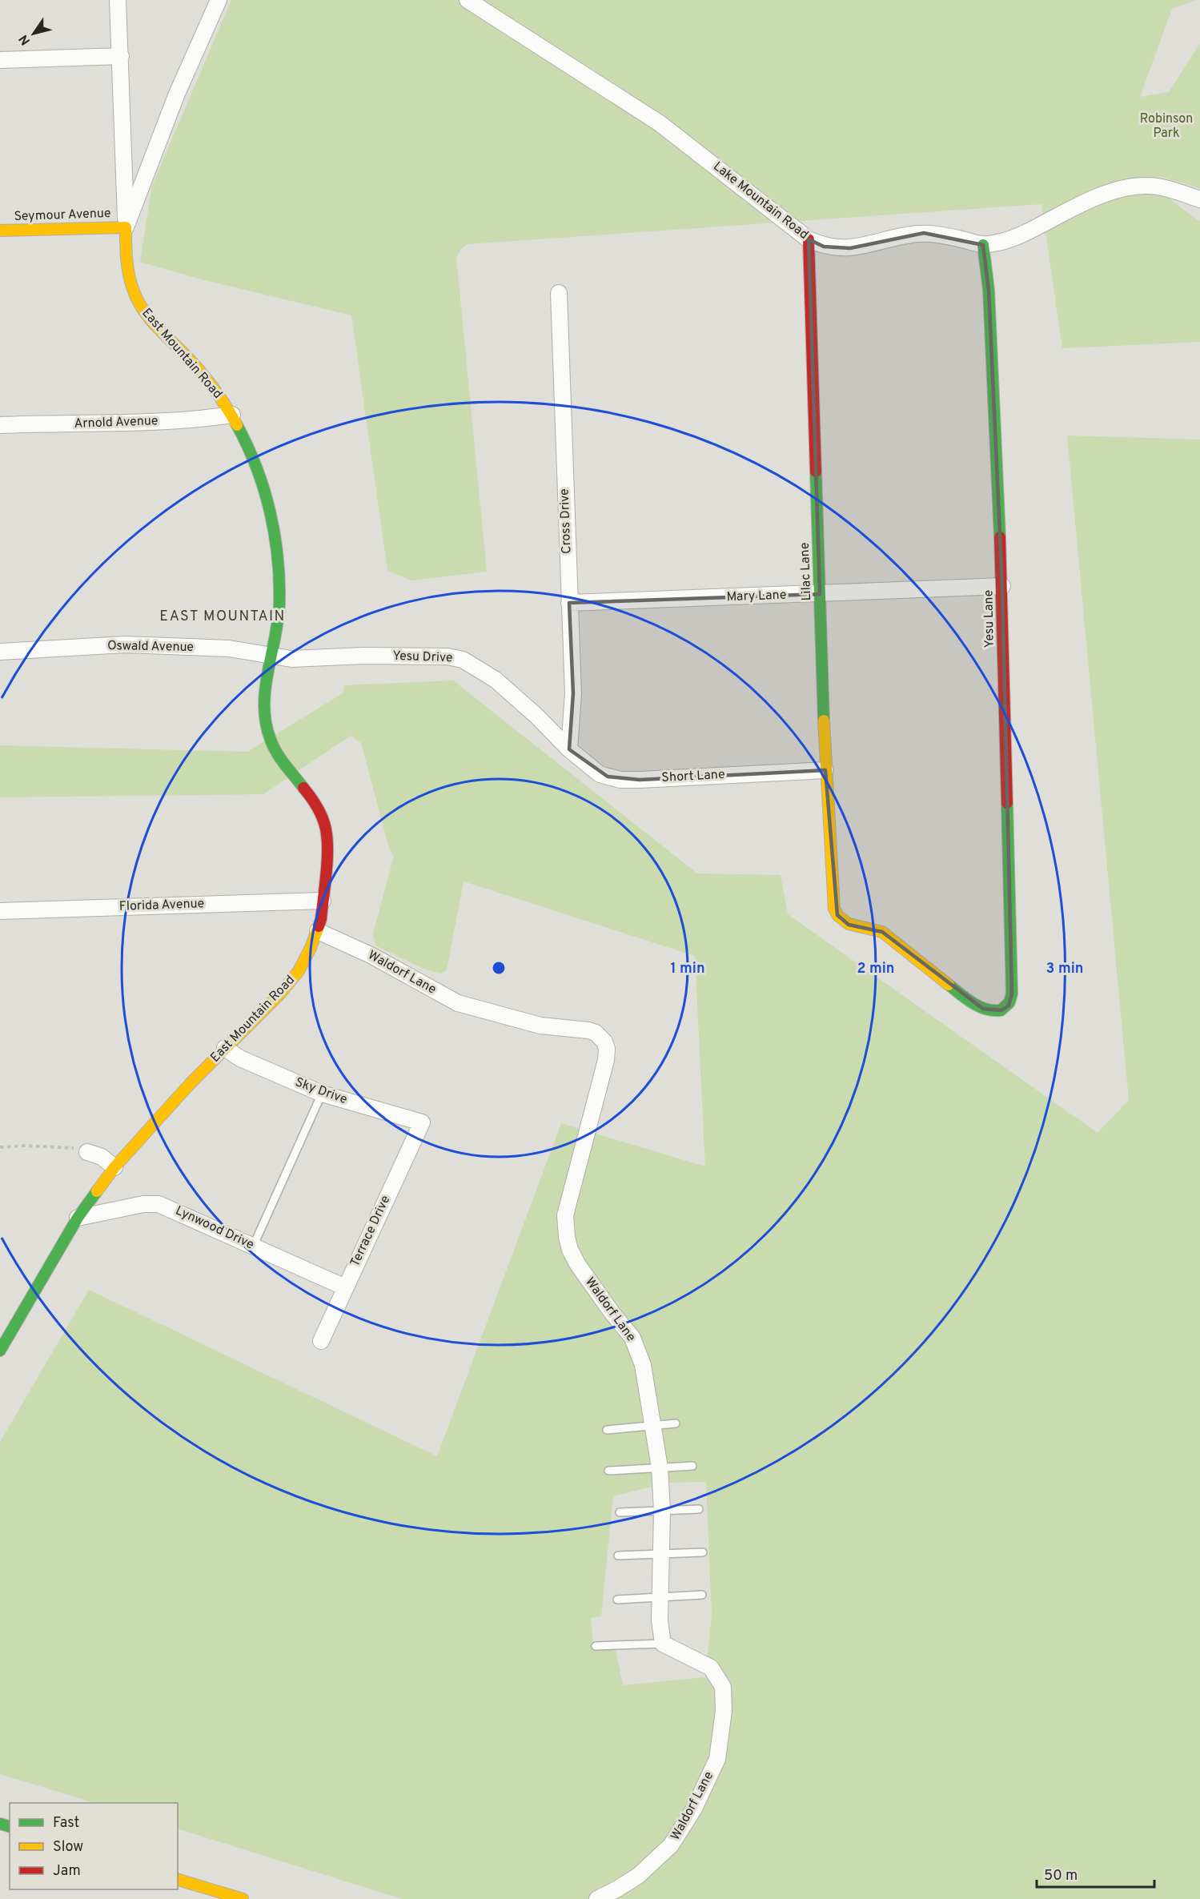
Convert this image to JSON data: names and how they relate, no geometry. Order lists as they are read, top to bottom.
{
  "streets": {
    "street": [
      "Lake Mountain Road",
      "Seymour Avenue",
      "East Mountain Road",
      "Arnold Avenue",
      "Cross Drive",
      "Lilac Lane",
      "Mary Lane",
      "Yesu Lane",
      "Oswald Avenue",
      "Yesu Drive",
      "Short Lane",
      "Florida Avenue",
      "Waldorf Lane",
      "Sky Drive",
      "Lynwood Drive",
      "Terrace Drive"
    ]
  },
  "crossings": [
    ["Lake Mountain Road", "Lilac Lane"],
    ["Lake Mountain Road", "Yesu Lane"],
    ["Seymour Avenue", "East Mountain Road"],
    ["East Mountain Road", "Arnold Avenue"],
    ["East Mountain Road", "Oswald Avenue"],
    ["East Mountain Road", "Yesu Drive"],
    ["East Mountain Road", "Florida Avenue"],
    ["East Mountain Road", "Waldorf Lane"],
    ["East Mountain Road", "Sky Drive"],
    ["East Mountain Road", "Lynwood Drive"],
    ["Cross Drive", "Mary Lane"],
    ["Cross Drive", "Yesu Drive"],
    ["Cross Drive", "Short Lane"],
    ["Lilac Lane", "Mary Lane"],
    ["Lilac Lane", "Yesu Lane"],
    ["Lilac Lane", "Short Lane"],
    ["Mary Lane", "Yesu Lane"],
    ["Oswald Avenue", "Yesu Drive"],
    ["Yesu Drive", "Short Lane"],
    ["Sky Drive", "Terrace Drive"],
    ["Lynwood Drive", "Terrace Drive"]
  ],
  "districts": ["EAST MOUNTAIN"],
  "parks": ["Robinson Park"],
  "legend": ["Fast", "Slow", "Jam"],
  "scale_bar": "50 m",
  "north": "bottom left",
  "rings": ["1 min", "2 min", "3 min"]
}
